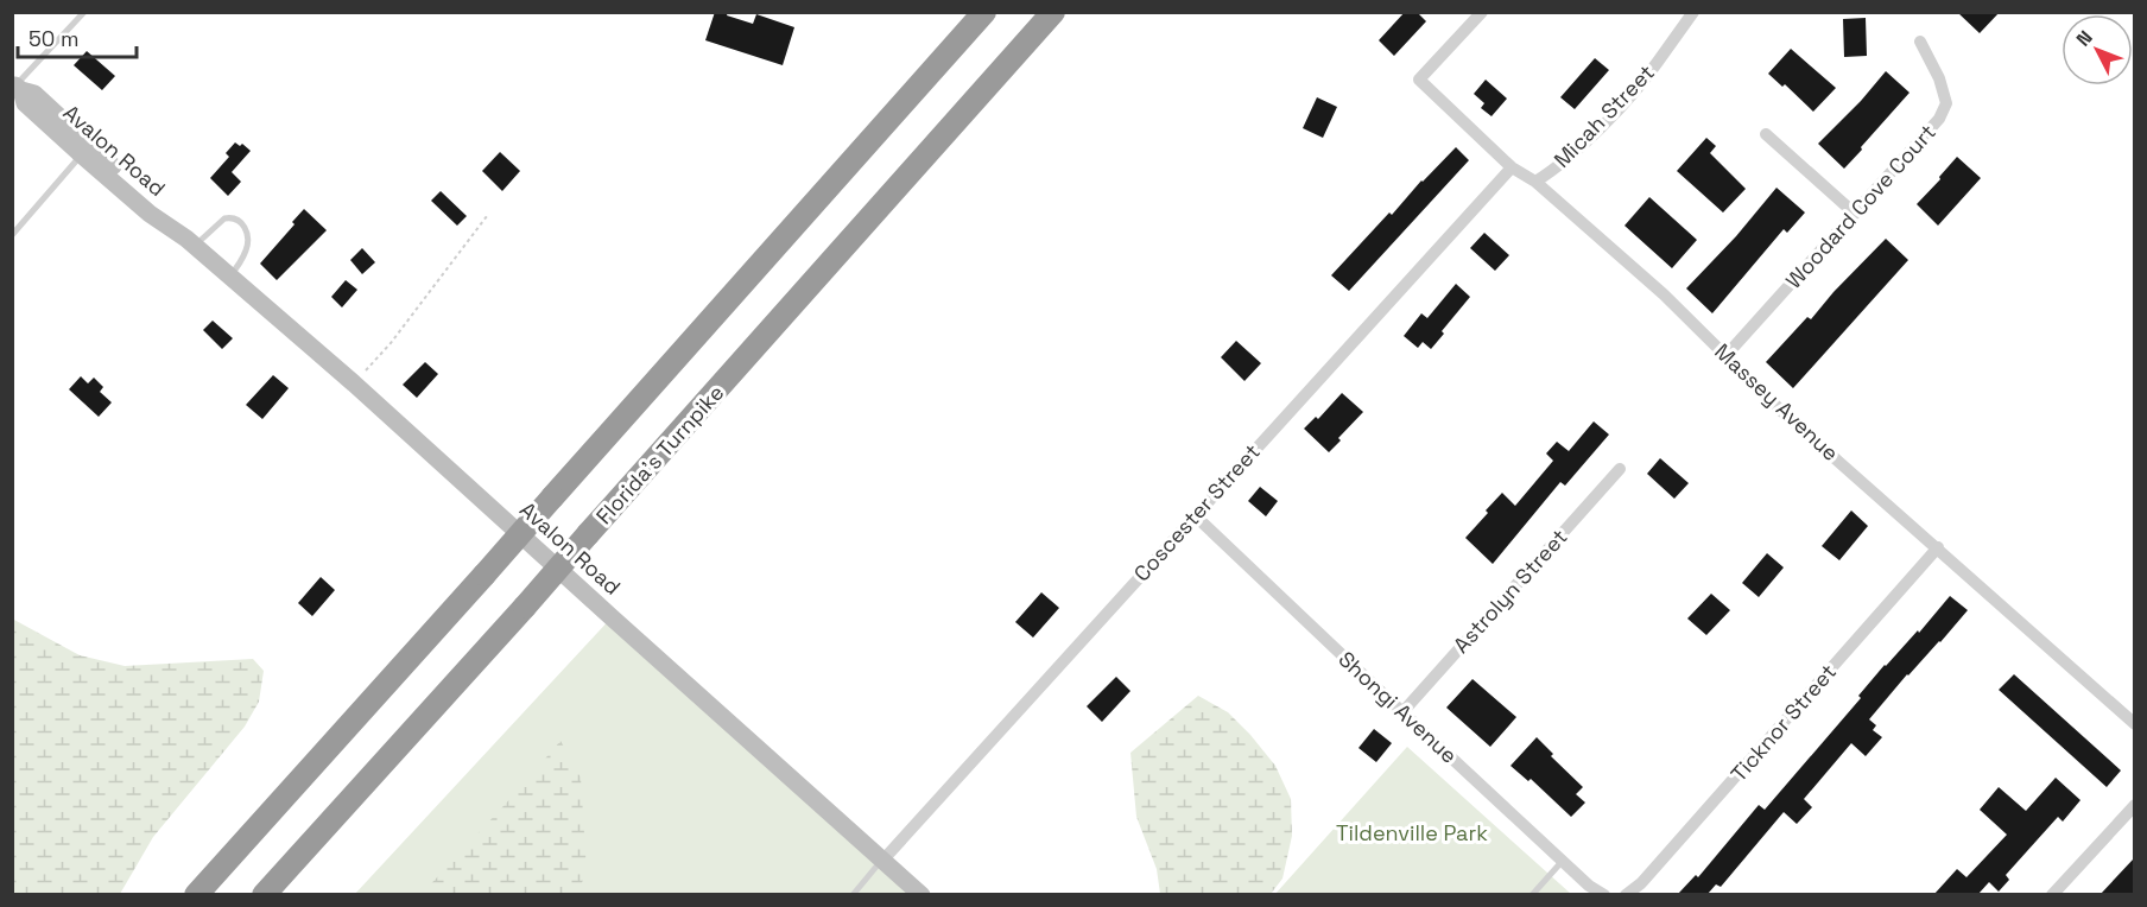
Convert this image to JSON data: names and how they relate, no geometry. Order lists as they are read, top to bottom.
{
  "streets": {
    "highway": ["Florida's Turnpike"],
    "main road": ["Avalon Road"],
    "street": [
      "Micah Street",
      "Woodard Cove Court",
      "Massey Avenue",
      "Coscester Street",
      "Astrolyn Street",
      "Shongi Avenue",
      "Ticknor Street"
    ]
  },
  "crossings": [
    ["Micah Street", "Massey Avenue"],
    ["Avalon Road", "Coscester Street"],
    ["Woodard Cove Court", "Massey Avenue"],
    ["Massey Avenue", "Coscester Street"],
    ["Massey Avenue", "Ticknor Street"],
    ["Coscester Street", "Shongi Avenue"],
    ["Astrolyn Street", "Shongi Avenue"]
  ],
  "parks": ["Tildenville Park"],
  "scale_bar": "50 m",
  "north": "top left"
}
